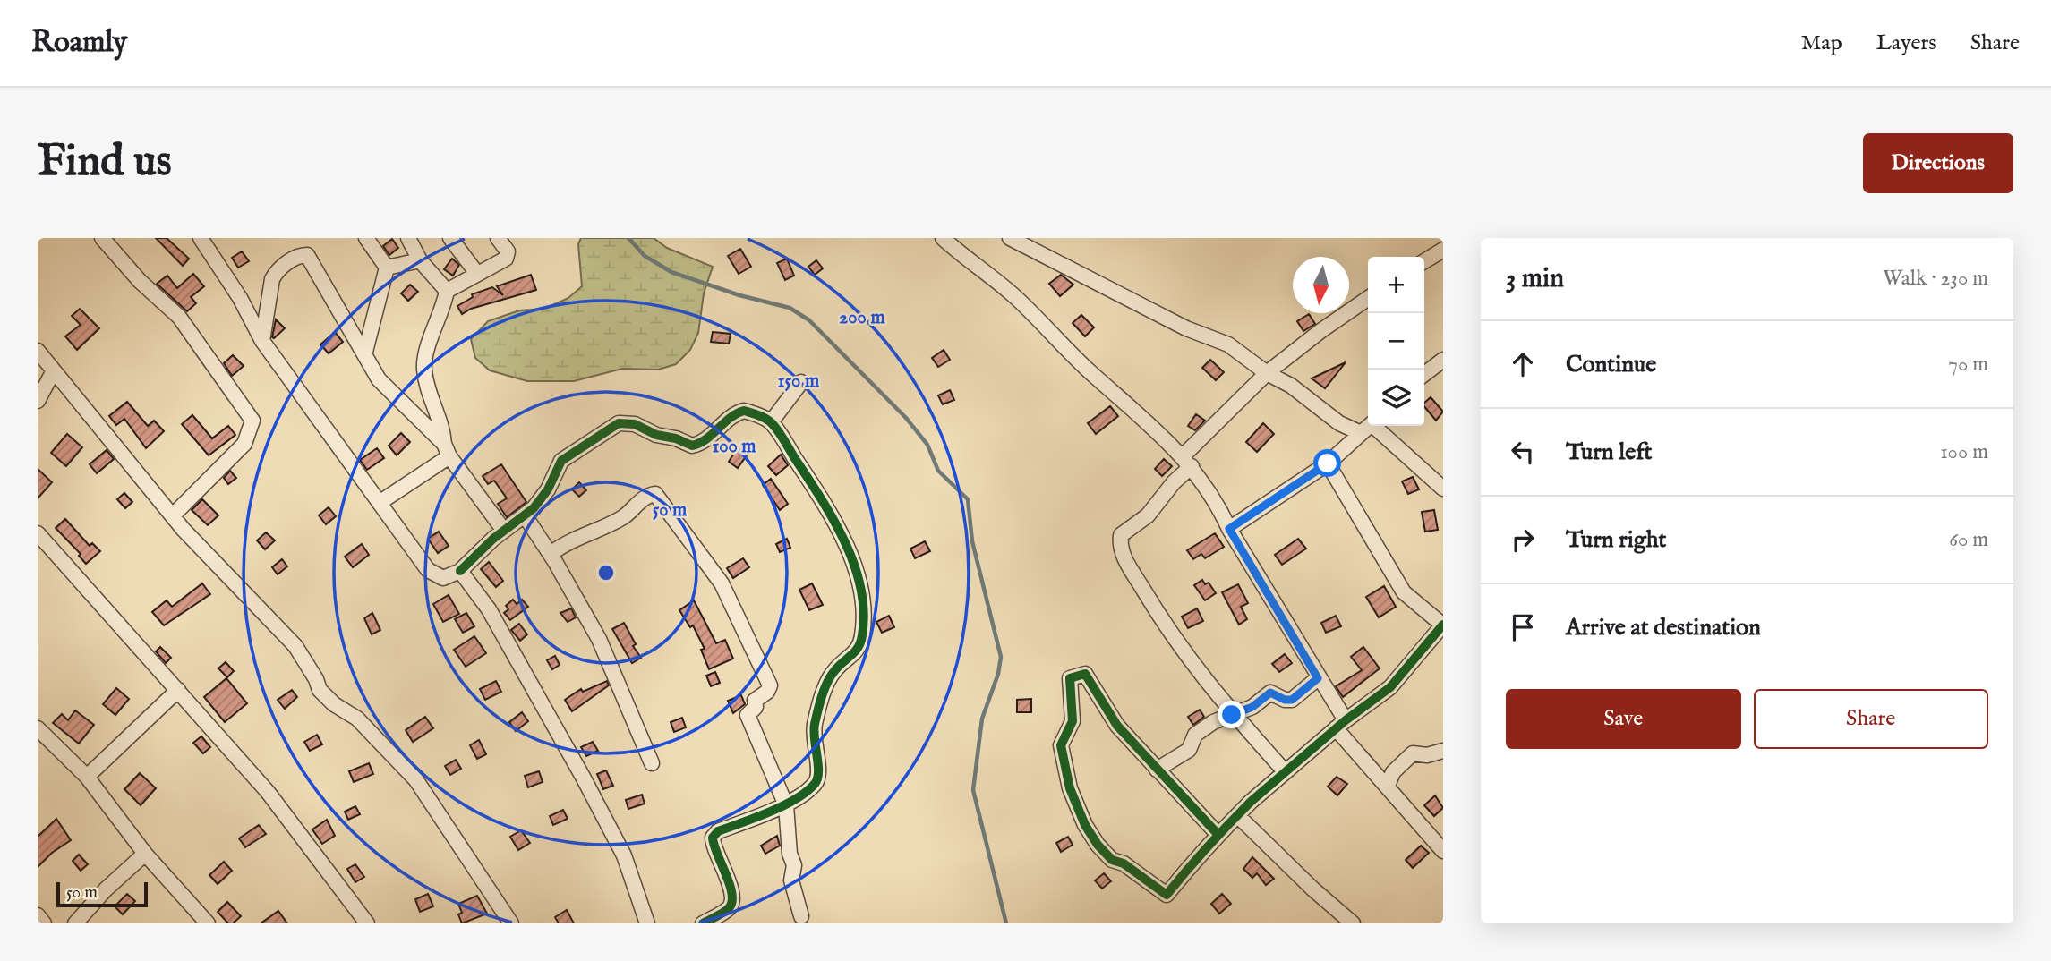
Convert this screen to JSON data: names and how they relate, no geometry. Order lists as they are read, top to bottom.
{
  "scale_bar": "50 m",
  "north": "bottom",
  "page": {
    "header": "Roamly",
    "nav": ["Map", "Layers", "Share"],
    "buttons": [
      "Directions",
      ["Save", "Share"]
    ],
    "title": "Find us",
    "heading": ["3 min", "Walk · 230 m"],
    "map_buttons": ["+", "−"],
    "list": [
      ["Continue", "70 m"],
      ["Turn left", "100 m"],
      ["Turn right", "60 m"],
      "Arrive at destination"
    ],
    "scale": "50 m"
  },
  "rings": [
    "200 m",
    "150 m",
    "100 m",
    "50 m"
  ]
}
